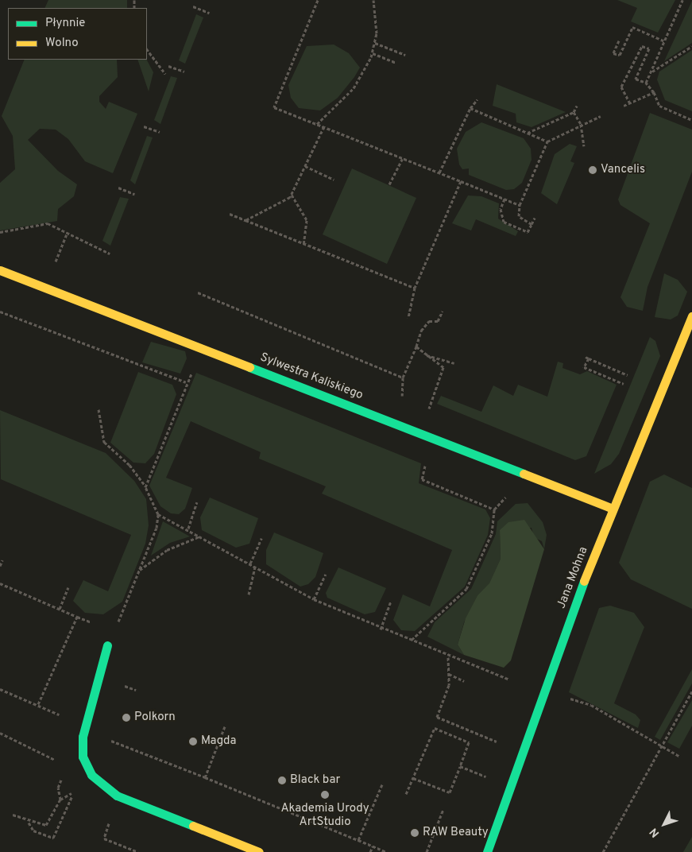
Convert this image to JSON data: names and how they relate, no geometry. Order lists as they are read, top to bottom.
{
  "streets": {
    "street": ["Sylwestra Kaliskiego", "Jana Mohna"]
  },
  "crossings": [
    ["Sylwestra Kaliskiego", "Jana Mohna"]
  ],
  "places": [
    "Vancelis",
    "Polkorn",
    "Magda",
    "Black bar",
    "Akademia Urody ArtStudio",
    "RAW Beauty"
  ],
  "legend": ["Płynnie", "Wolno"],
  "north": "bottom left"
}
